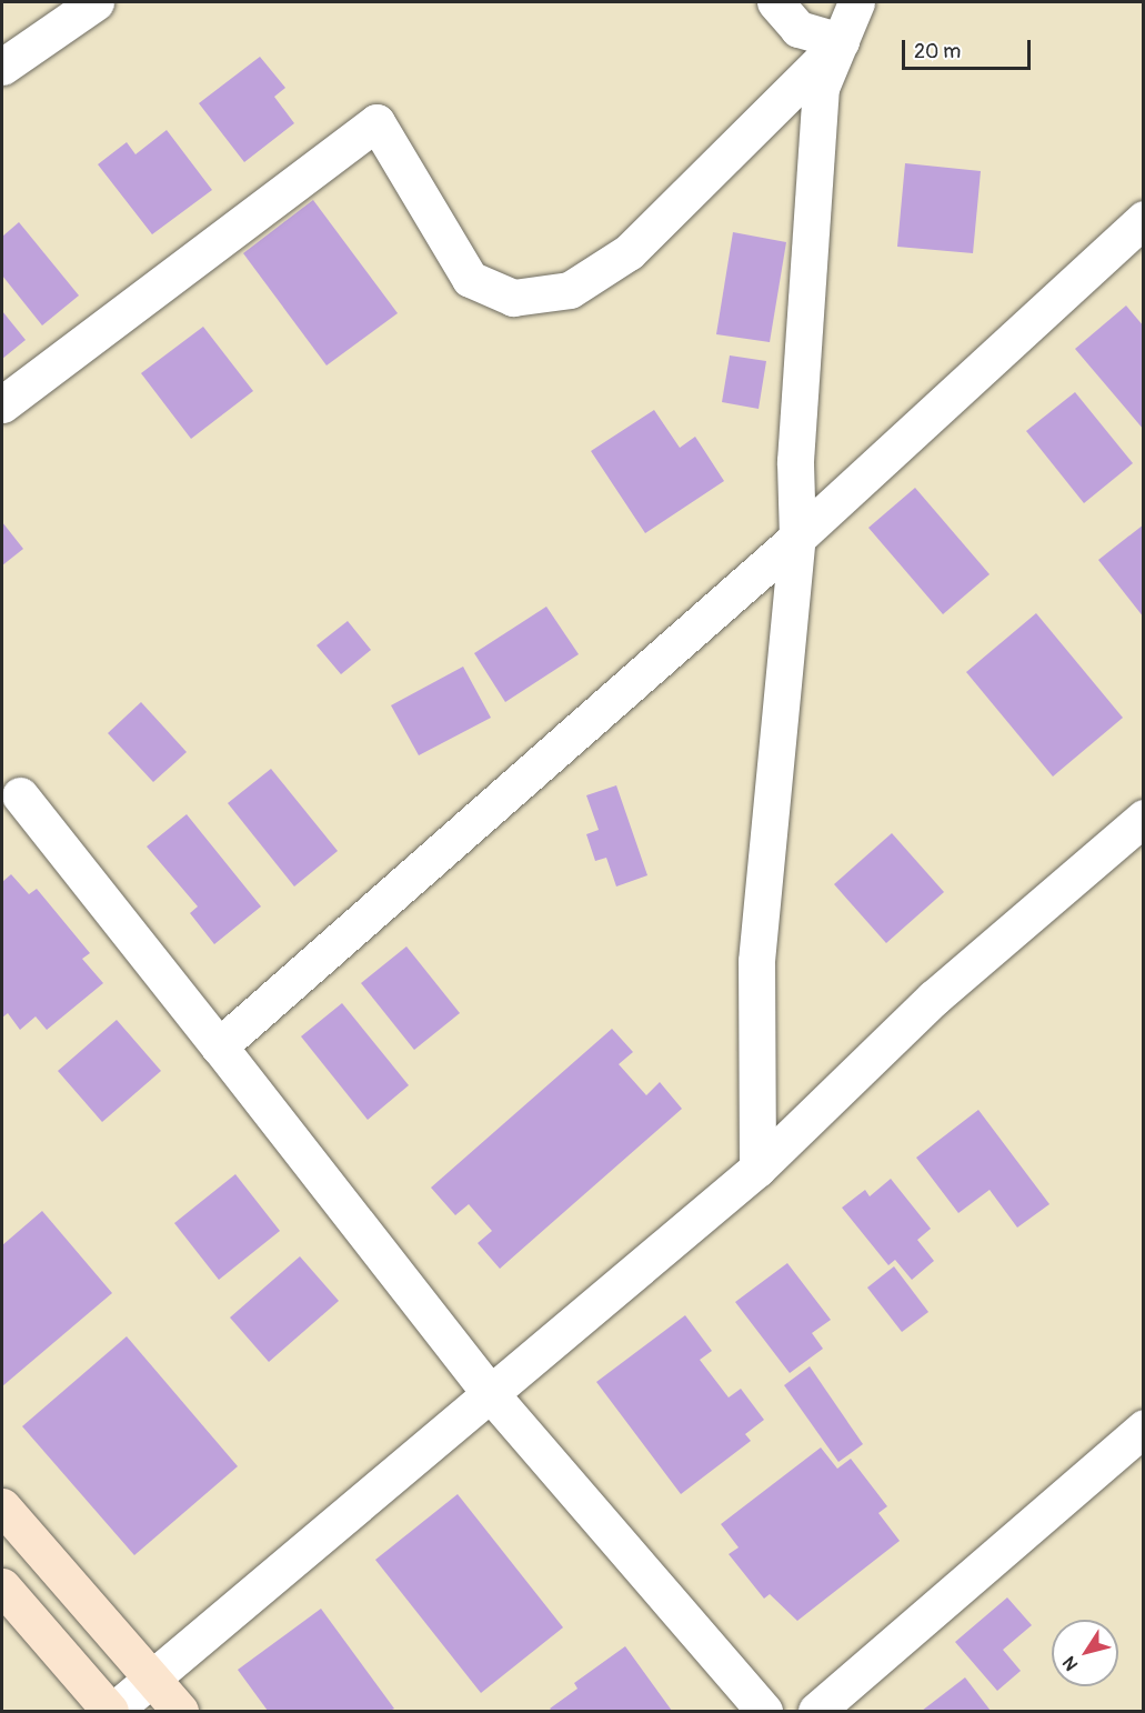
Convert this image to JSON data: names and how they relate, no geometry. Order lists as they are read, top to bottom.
{
  "scale_bar": "20 m",
  "north": "bottom left"
}
